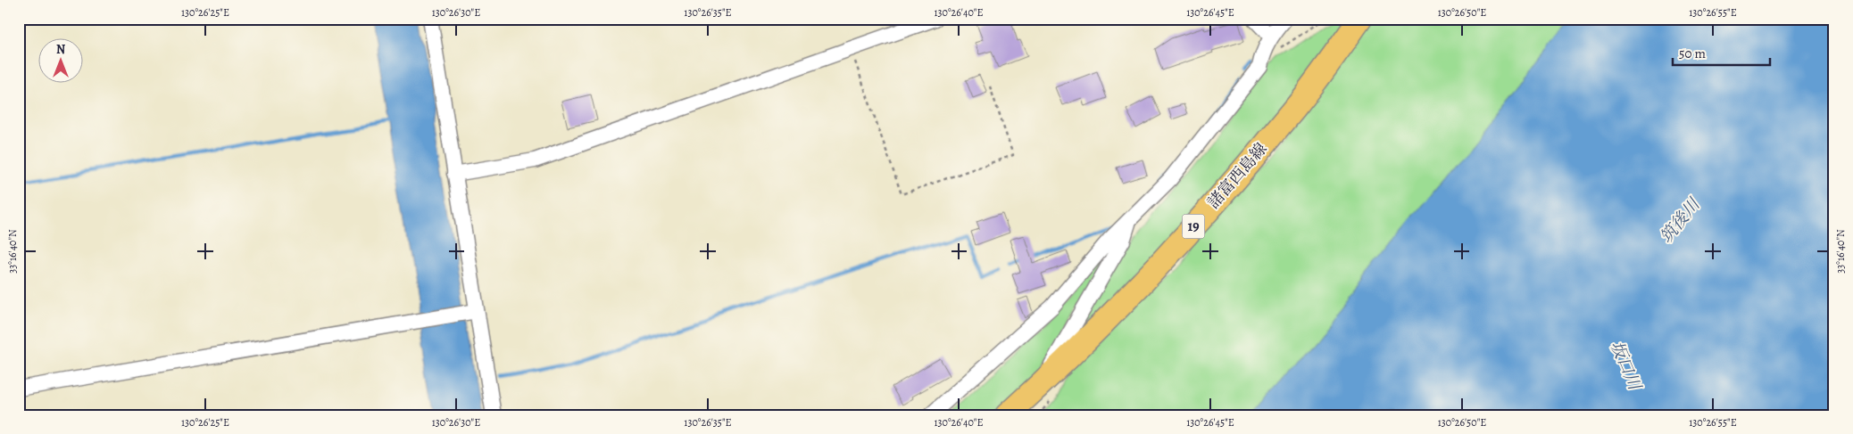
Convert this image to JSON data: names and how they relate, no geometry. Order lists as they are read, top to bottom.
{
  "streets": {
    "main road": ["諸富西島線", "19"]
  },
  "water": ["筑後川", "坂口川"],
  "scale_bar": "50 m",
  "north": "top",
  "coordinates": [
    "130°26'25\"E",
    "130°26'30\"E",
    "130°26'35\"E",
    "130°26'40\"E",
    "130°26'45\"E",
    "130°26'50\"E",
    "130°26'55\"E",
    "33°16'40\"N"
  ]
}
